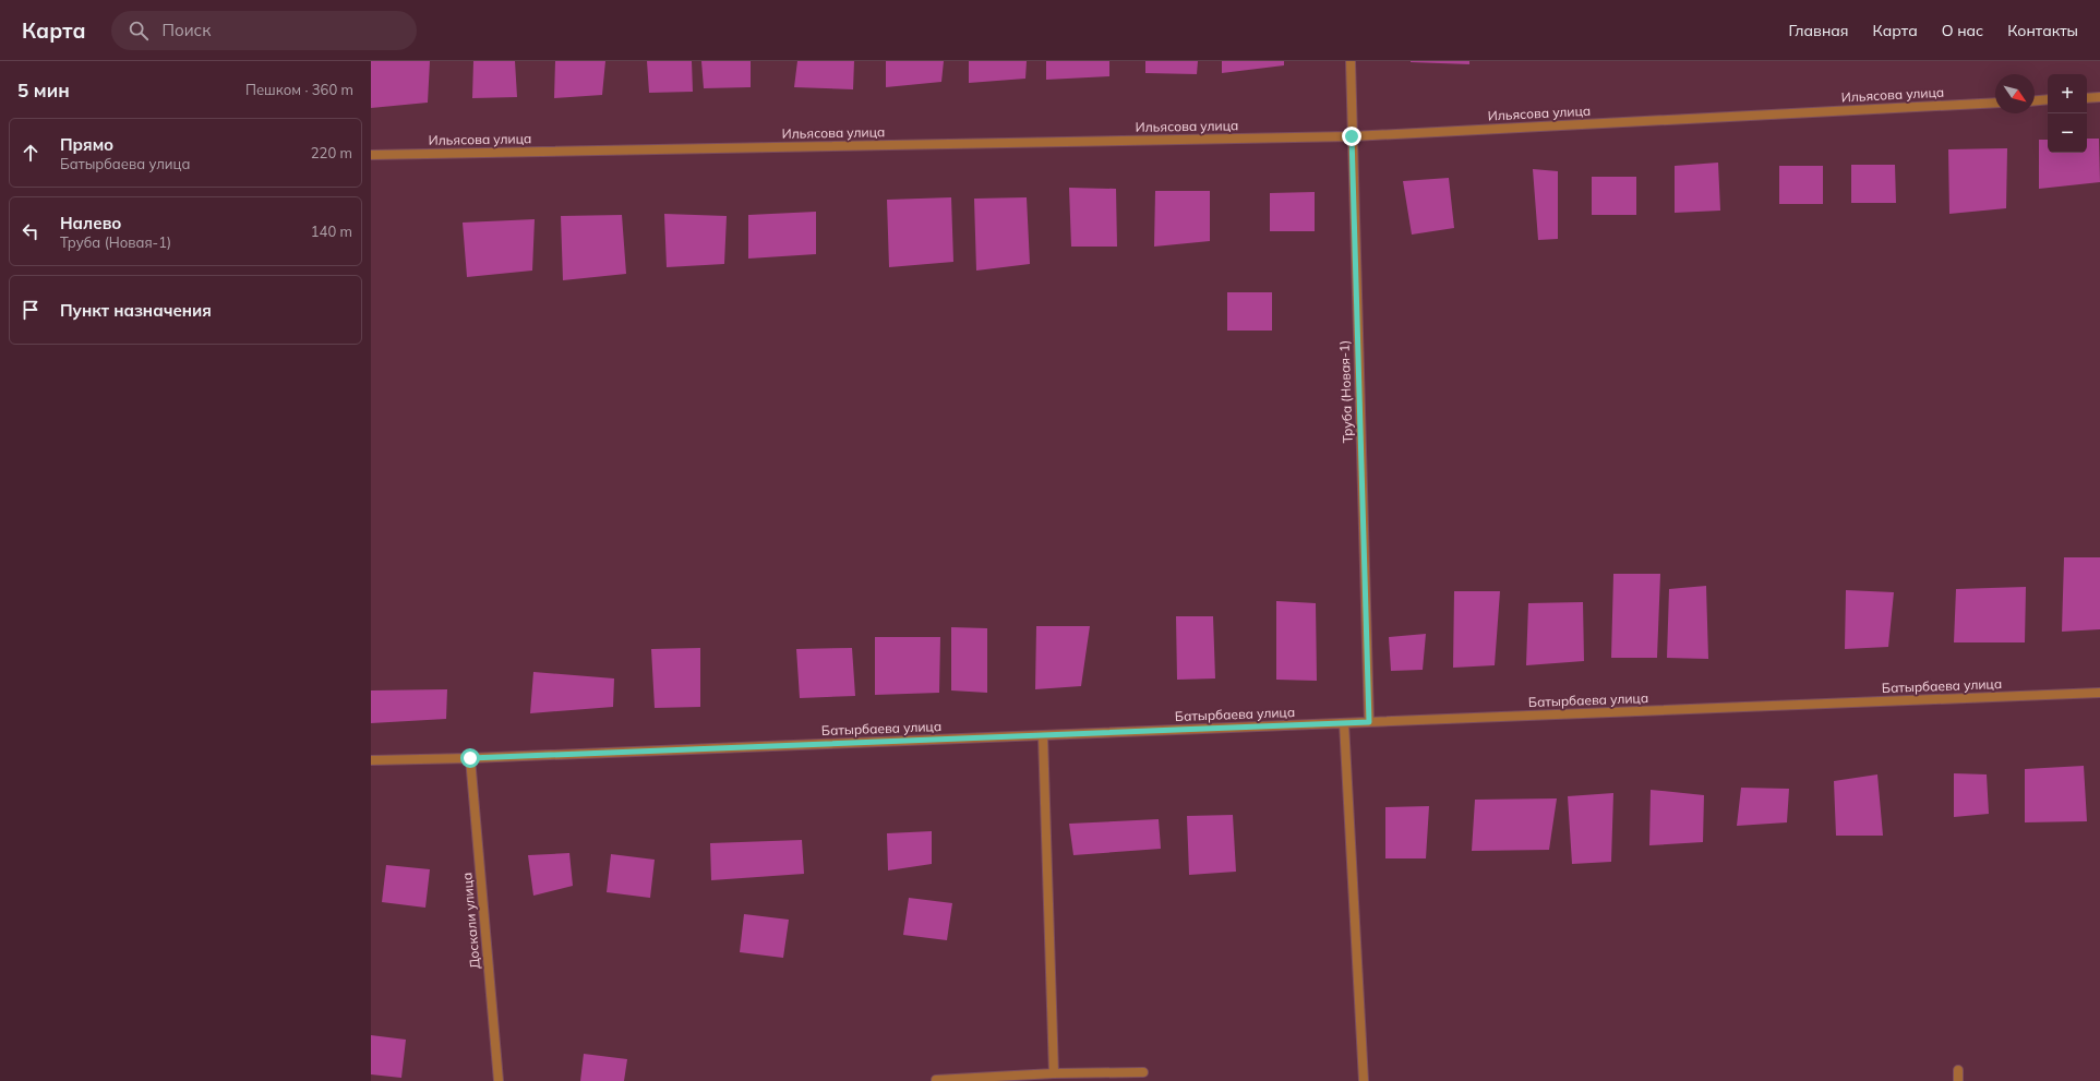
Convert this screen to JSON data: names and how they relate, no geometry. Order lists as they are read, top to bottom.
{
  "streets": {
    "street": [
      "Ильясова улица",
      "Труба (Новая-1)",
      "Батырбаева улица",
      "Доскали улица"
    ]
  },
  "crossings": [
    ["Ильясова улица", "Труба (Новая-1)"],
    ["Труба (Новая-1)", "Батырбаева улица"],
    ["Батырбаева улица", "Доскали улица"]
  ],
  "north": "bottom right",
  "page": {
    "header": "Карта",
    "search": "Поиск",
    "nav": [
      "Главная",
      "Карта",
      "О нас",
      "Контакты"
    ],
    "heading": ["5 мин", "Пешком · 360 m"],
    "map_buttons": ["+", "−"],
    "list": [
      ["Прямо", "Батырбаева улица", "220 m"],
      ["Налево", "Труба (Новая-1)", "140 m"],
      "Пункт назначения"
    ]
  }
}
